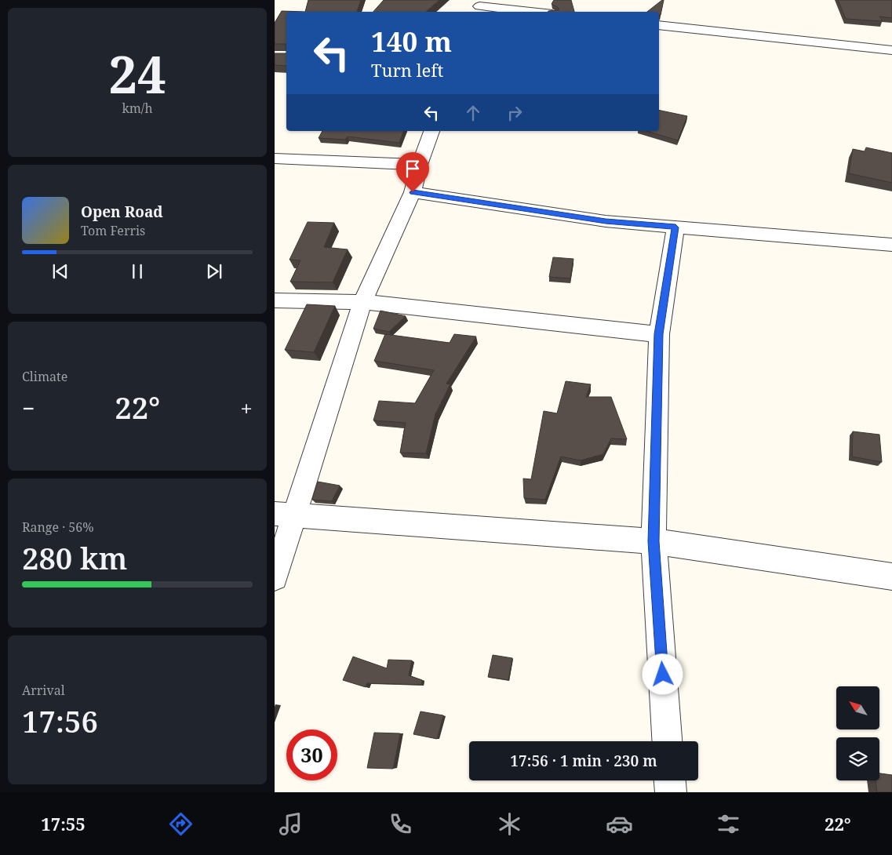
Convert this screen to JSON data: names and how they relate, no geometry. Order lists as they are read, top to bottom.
{
  "north": "top left",
  "page": {
    "tile": [
      ["24", "km/h"],
      "Climate",
      ["Range · 56%", "280 km"],
      ["Arrival", "17:56"]
    ],
    "turn": ["140 m", "Turn left"],
    "song": ["Open Road", "Tom Ferris"],
    "heat": ["−", "22°", "+"],
    "limit": "30",
    "trip": "17:56 · 1 min · 230 m",
    "tabs": ["17:55", "22°"]
  }
}
